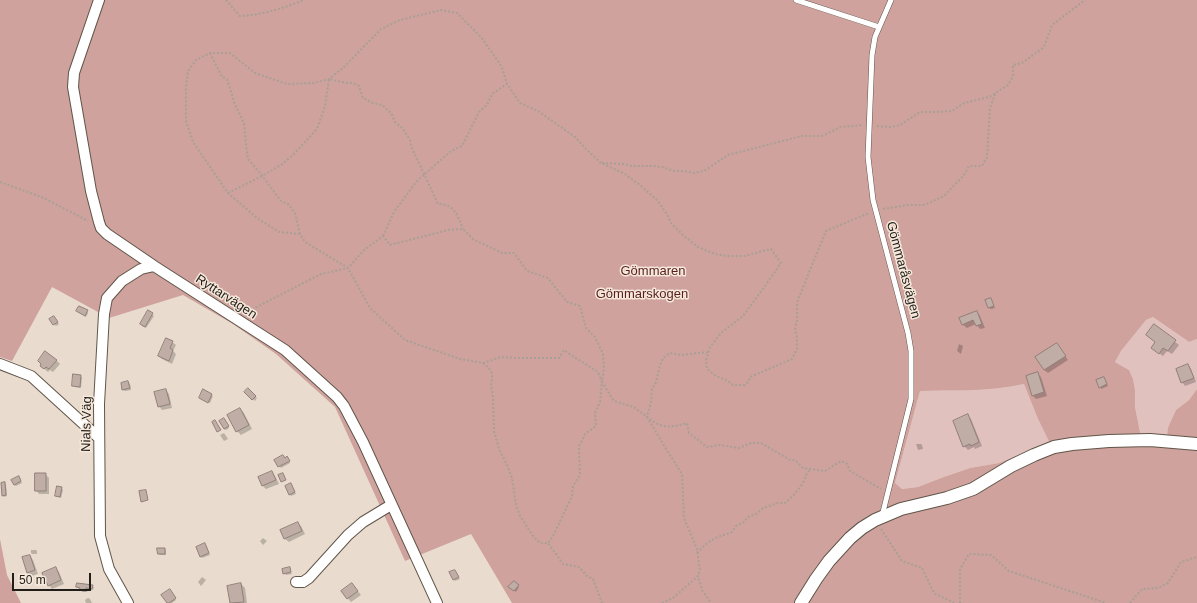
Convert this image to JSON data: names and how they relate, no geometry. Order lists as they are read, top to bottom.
{
  "streets": {
    "street": ["Ryttarvägen", "Nials Väg"],
    "lane": ["Gömmaråsvägen"]
  },
  "crossings": [
    ["Ryttarvägen", "Nials Väg"]
  ],
  "parks": ["Gömmaren", "Gömmarskogen"],
  "scale_bar": "50 m"
}
